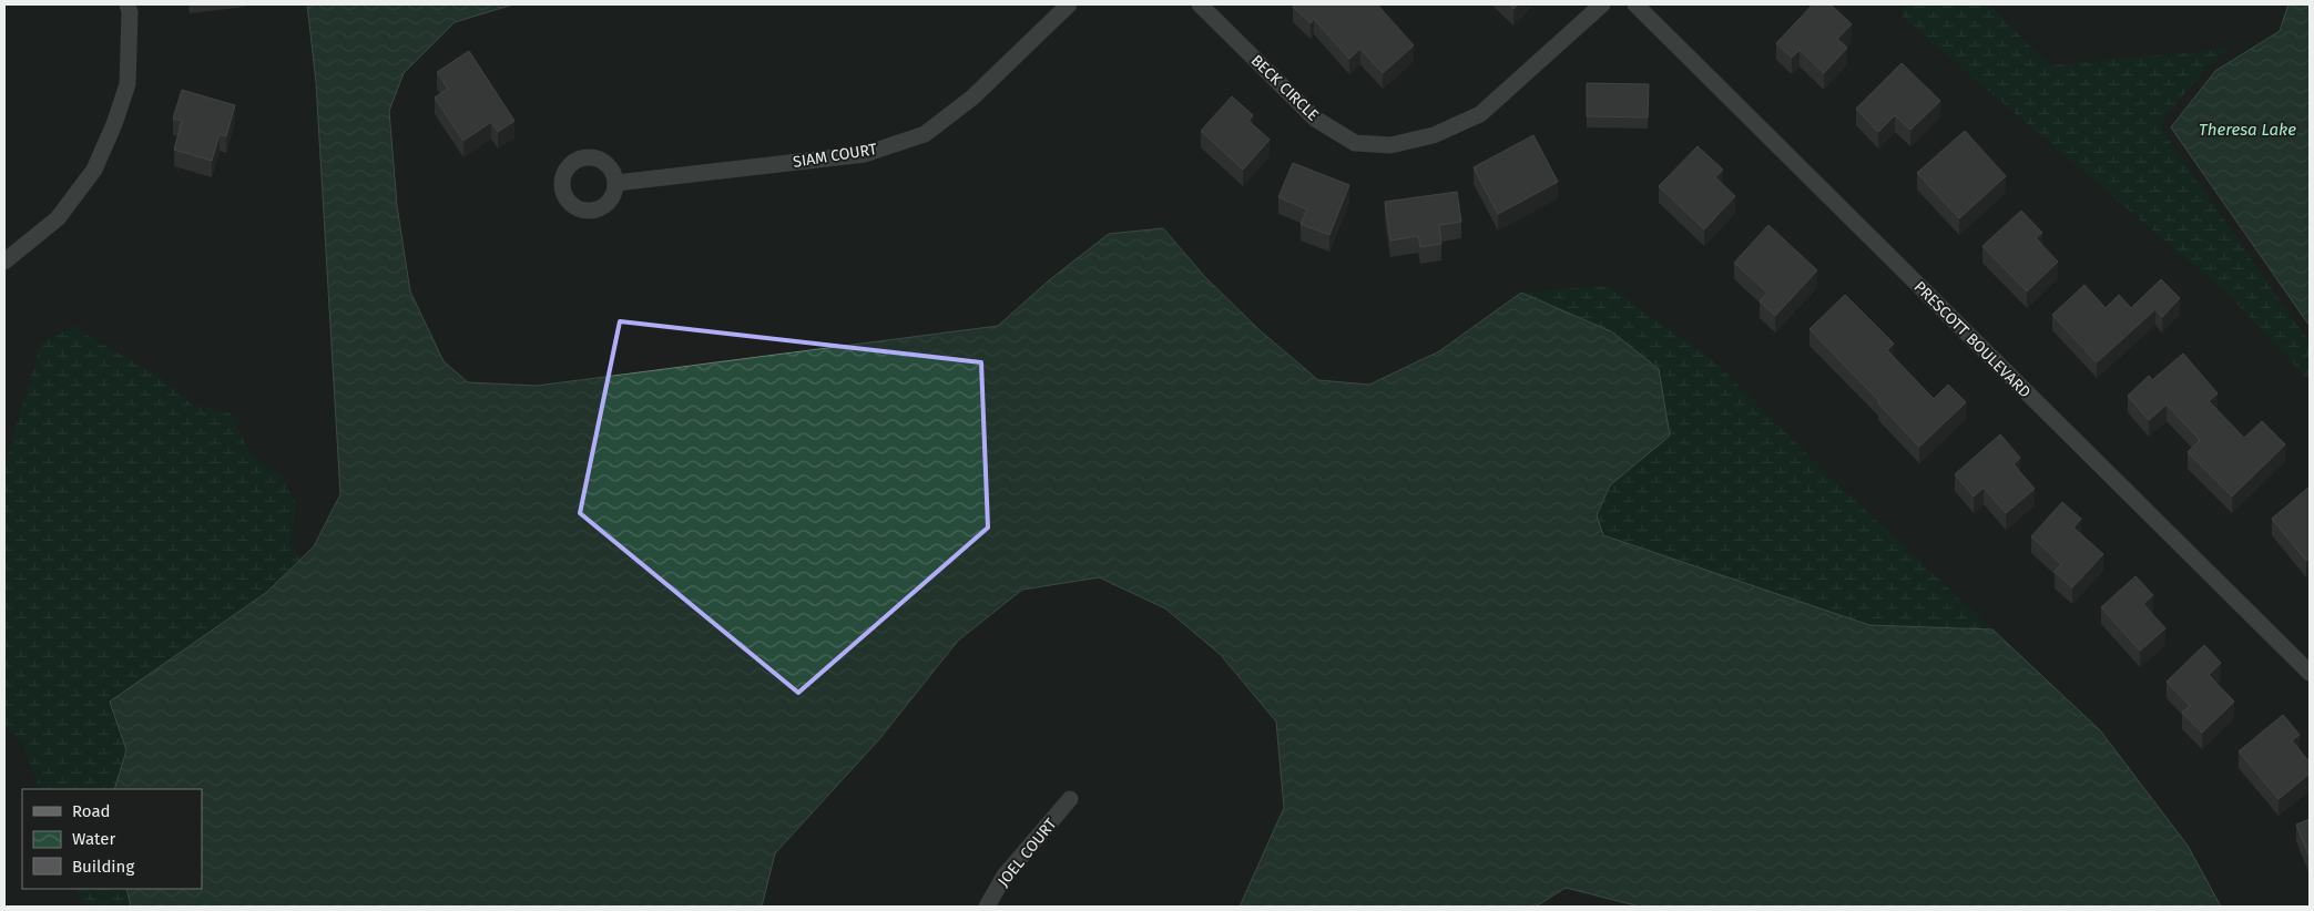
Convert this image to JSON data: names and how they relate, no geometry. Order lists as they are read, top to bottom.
{
  "streets": {
    "street": [
      "BECK CIRCLE",
      "SIAM COURT",
      "PRESCOTT BOULEVARD",
      "JOEL COURT"
    ]
  },
  "water": ["Theresa Lake"],
  "legend": ["Road", "Water", "Building"]
}
